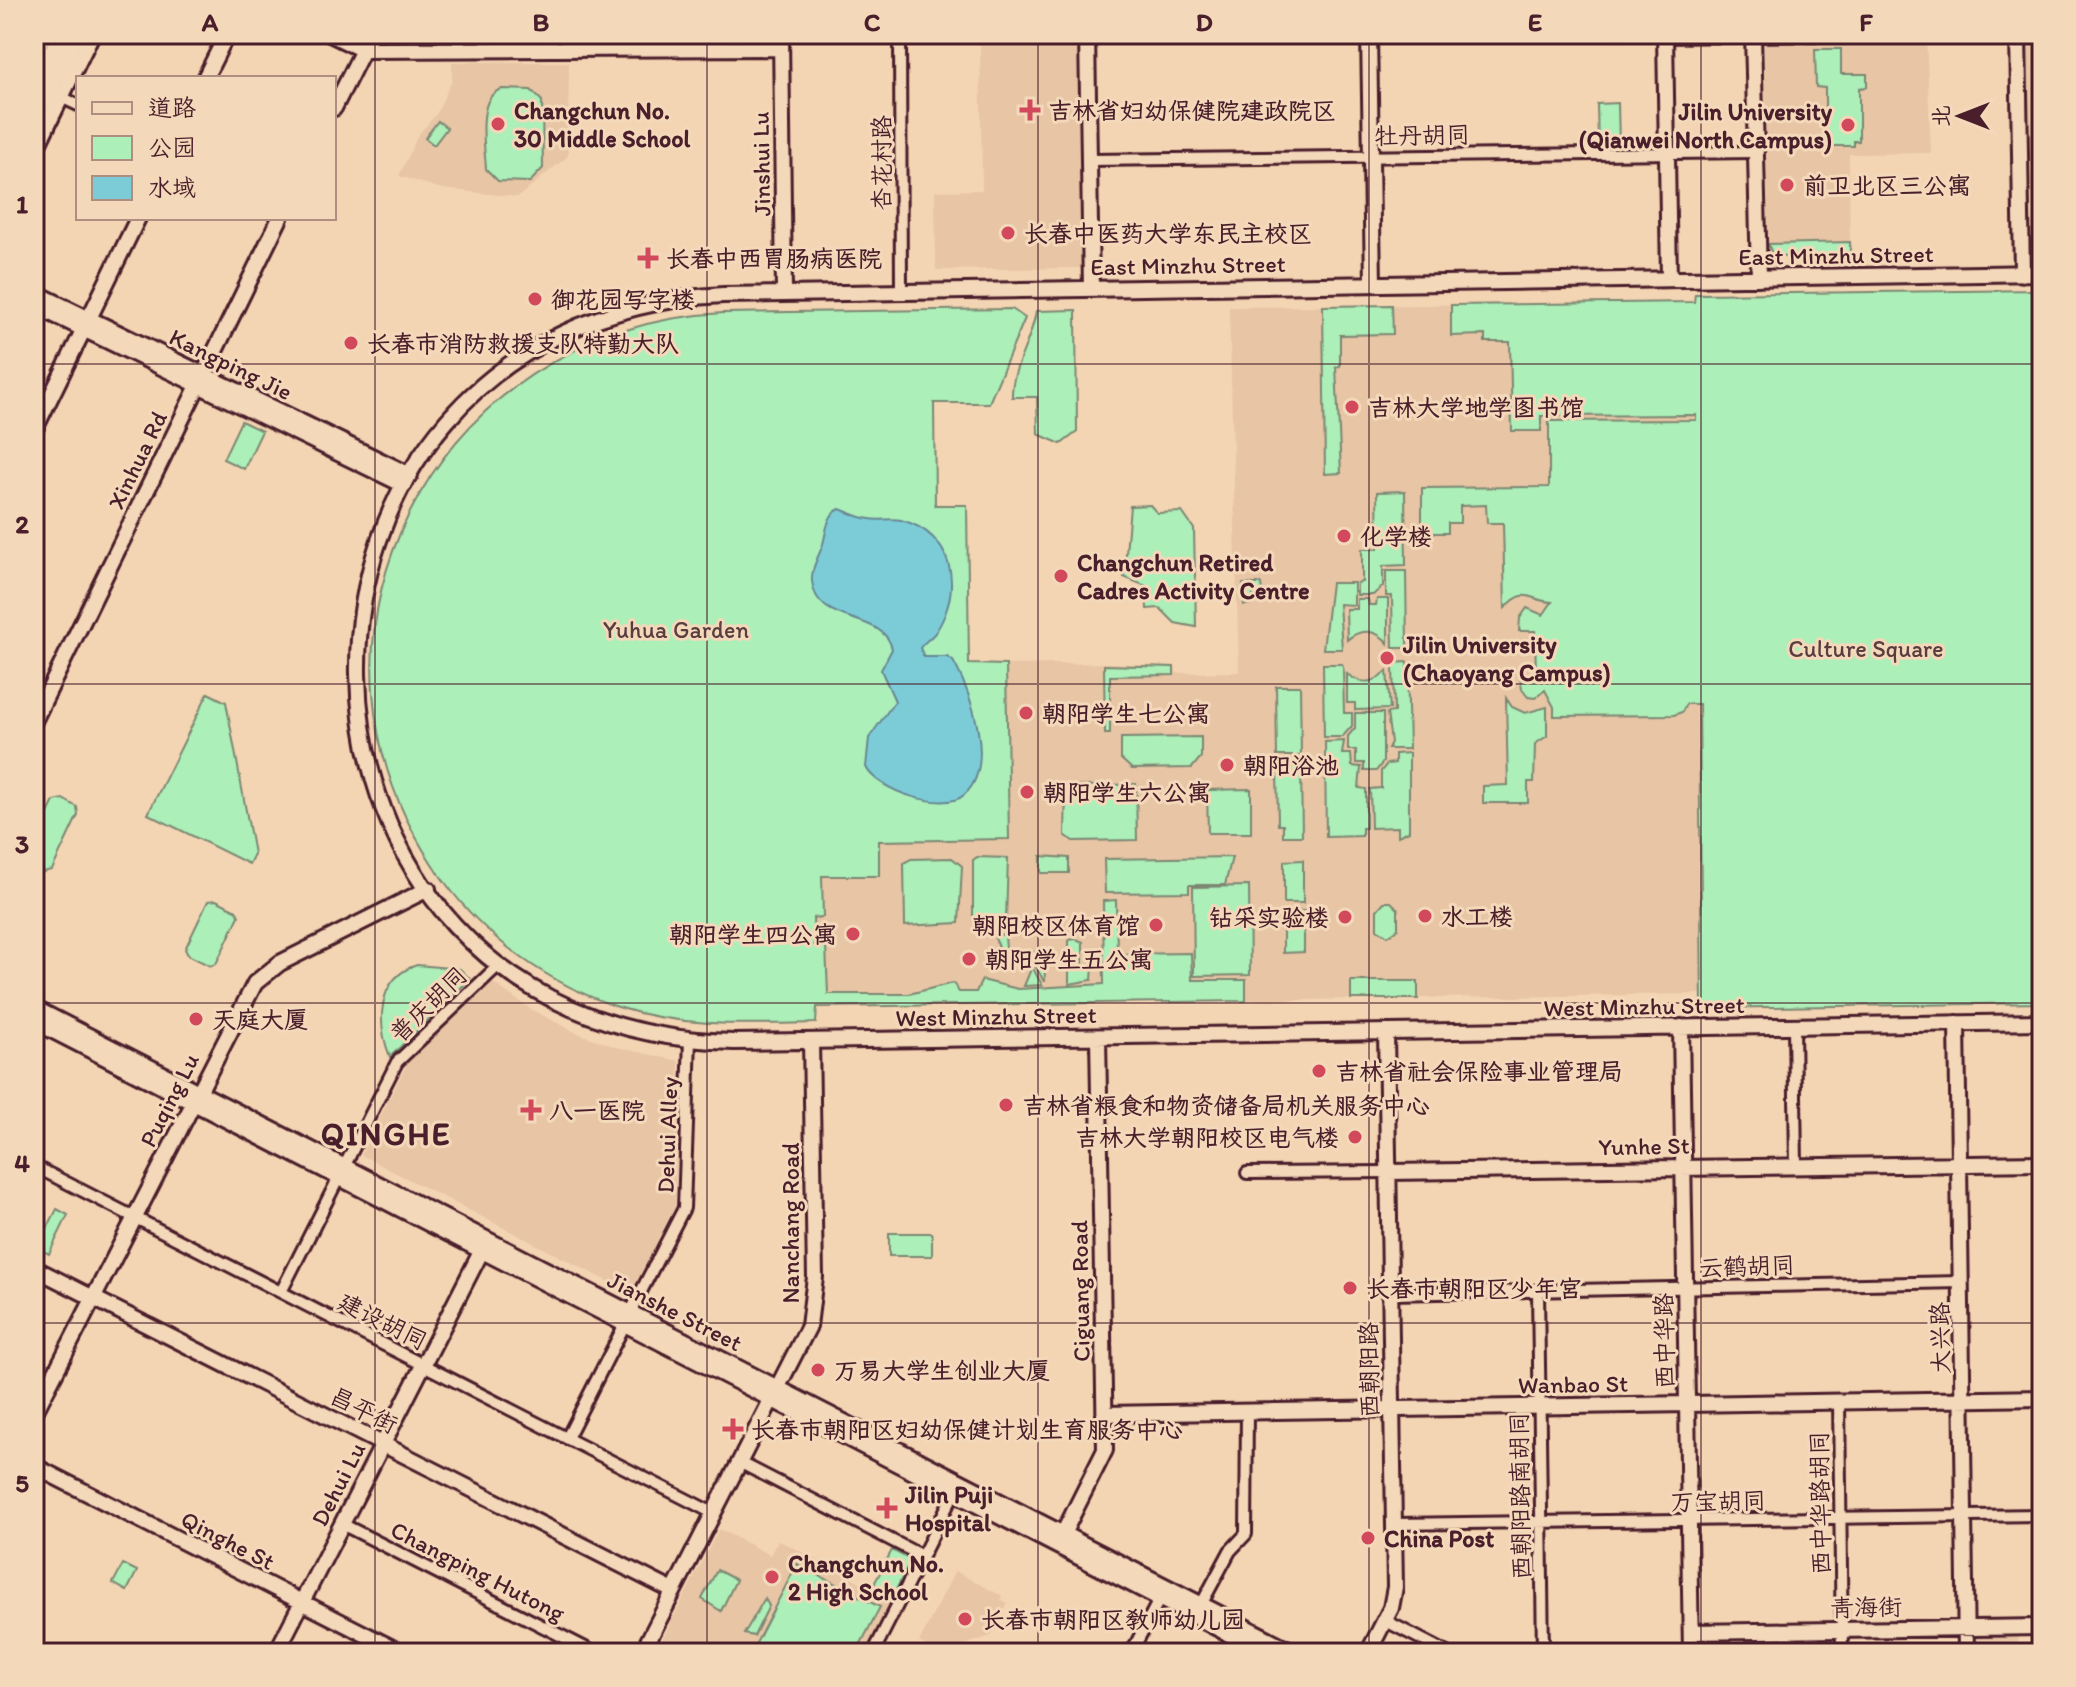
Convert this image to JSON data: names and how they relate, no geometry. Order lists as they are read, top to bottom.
{
  "streets": {
    "street": [
      "牡丹胡同",
      "杏花村路",
      "Jinshui Lu",
      "East Minzhu Street",
      "Kangping Jie",
      "Xinhua Rd",
      "普庆胡同",
      "West Minzhu Street",
      "Puqing Lu",
      "Dehui Alley",
      "Yunhe St",
      "Nanchang Road",
      "云鹤胡同",
      "Ciguang Road",
      "Jianshe Street",
      "建设胡同",
      "大兴路",
      "西中华路",
      "西朝阳路",
      "Wanbao St",
      "昌平街",
      "Dehui Lu",
      "西朝阳路南胡同",
      "万宝胡同",
      "西中华路胡同",
      "Qinghe St",
      "Changping Hutong",
      "青海街"
    ]
  },
  "crossings": [
    ["杏花村路", "East Minzhu Street"],
    ["Jinshui Lu", "East Minzhu Street"],
    ["East Minzhu Street", "Kangping Jie"],
    ["East Minzhu Street", "West Minzhu Street"],
    ["Kangping Jie", "Xinhua Rd"],
    ["Kangping Jie", "West Minzhu Street"],
    ["普庆胡同", "West Minzhu Street"],
    ["普庆胡同", "Jianshe Street"],
    ["普庆胡同", "建设胡同"],
    ["West Minzhu Street", "Puqing Lu"],
    ["West Minzhu Street", "Dehui Alley"],
    ["West Minzhu Street", "Nanchang Road"],
    ["West Minzhu Street", "Ciguang Road"],
    ["West Minzhu Street", "大兴路"],
    ["West Minzhu Street", "西中华路"],
    ["West Minzhu Street", "西朝阳路"],
    ["Puqing Lu", "Jianshe Street"],
    ["Puqing Lu", "建设胡同"],
    ["Puqing Lu", "昌平街"],
    ["Dehui Alley", "Jianshe Street"],
    ["Dehui Alley", "建设胡同"],
    ["Yunhe St", "大兴路"],
    ["Yunhe St", "西中华路"],
    ["Yunhe St", "西朝阳路"],
    ["Nanchang Road", "Jianshe Street"],
    ["Nanchang Road", "建设胡同"],
    ["Nanchang Road", "昌平街"],
    ["云鹤胡同", "大兴路"],
    ["云鹤胡同", "西中华路"],
    ["云鹤胡同", "西朝阳路"],
    ["云鹤胡同", "西朝阳路南胡同"],
    ["Ciguang Road", "Jianshe Street"],
    ["Ciguang Road", "Wanbao St"],
    ["Jianshe Street", "Dehui Lu"],
    ["建设胡同", "Dehui Lu"],
    ["大兴路", "Wanbao St"],
    ["大兴路", "万宝胡同"],
    ["大兴路", "青海街"],
    ["西中华路", "Wanbao St"],
    ["西中华路", "万宝胡同"],
    ["西中华路", "青海街"],
    ["西朝阳路", "Wanbao St"],
    ["西朝阳路", "万宝胡同"],
    ["Wanbao St", "西朝阳路南胡同"],
    ["Wanbao St", "西中华路胡同"],
    ["昌平街", "Dehui Lu"],
    ["Dehui Lu", "Qinghe St"],
    ["Dehui Lu", "Changping Hutong"],
    ["西朝阳路南胡同", "万宝胡同"],
    ["万宝胡同", "西中华路胡同"],
    ["西中华路胡同", "青海街"]
  ],
  "districts": ["QINGHE"],
  "parks": ["Yuhua Garden", "Culture Square"],
  "places": {
    "health": [
      "吉林省妇幼保健院建政院区",
      "长春中西胃肠病医院",
      "八一医院",
      "长春市朝阳区妇幼保健计划生育服务中心",
      "Jilin Puji Hospital"
    ],
    "other": [
      "Changchun No. 30 Middle School",
      "Jilin University (Qianwei North Campus)",
      "前卫北区三公寓",
      "长春中医药大学东民主校区",
      "御花园写字楼",
      "长春市消防救援支队特勤大队",
      "吉林大学地学图书馆",
      "化学楼",
      "Changchun Retired Cadres Activity Centre",
      "Jilin University (Chaoyang Campus)",
      "朝阳学生七公寓",
      "朝阳浴池",
      "朝阳学生六公寓",
      "水工楼",
      "钻采实验楼",
      "朝阳校区体育馆",
      "朝阳学生四公寓",
      "朝阳学生五公寓",
      "天庭大厦",
      "吉林省社会保险事业管理局",
      "吉林省粮食和物资储备局机关服务中心",
      "吉林大学朝阳校区电气楼",
      "长春市朝阳区少年宫",
      "万易大学生创业大厦",
      "China Post",
      "Changchun No. 2 High School",
      "长春市朝阳区教师幼儿园"
    ]
  },
  "legend": ["道路", "公园", "水域"],
  "north": "left",
  "grid": {
    "columns": [
      "A",
      "B",
      "C",
      "D",
      "E",
      "F"
    ],
    "rows": [
      "1",
      "2",
      "3",
      "4",
      "5"
    ]
  }
}
